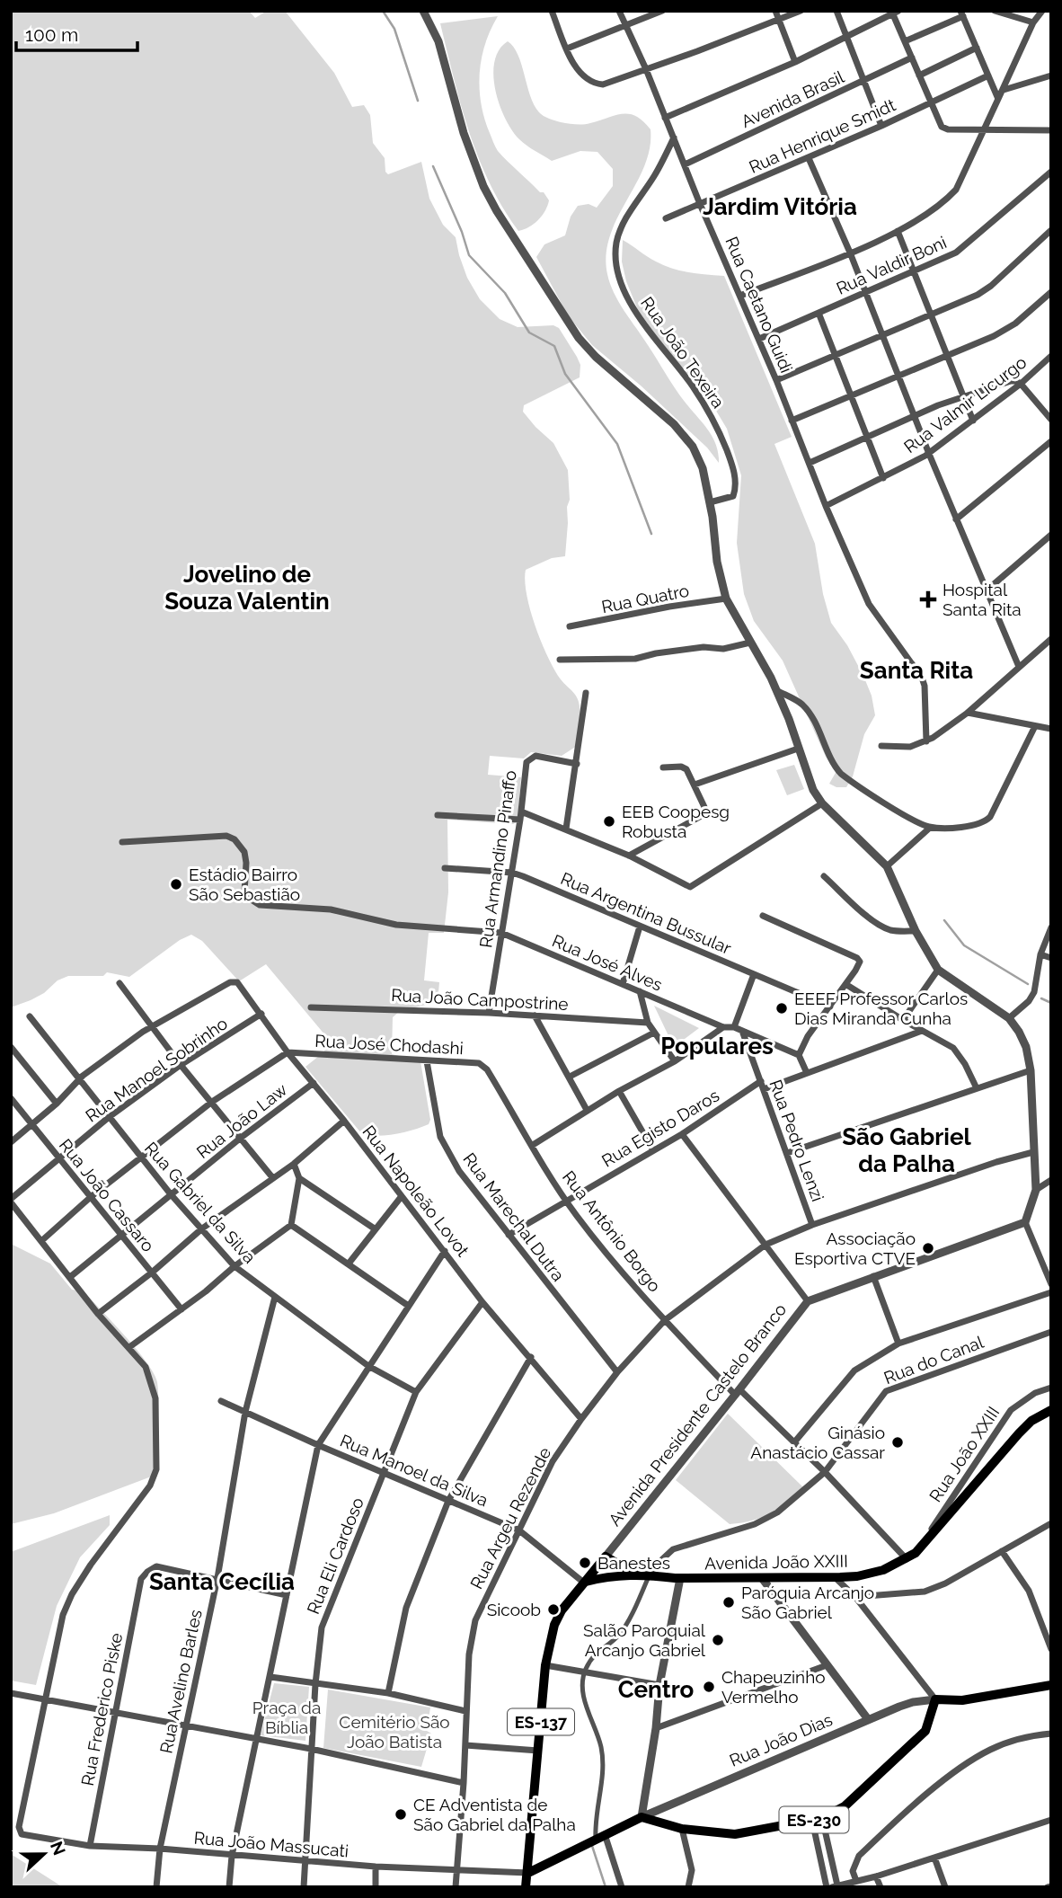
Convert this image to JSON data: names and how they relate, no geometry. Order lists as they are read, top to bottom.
{
  "streets": {
    "main road": [
      "Avenida Presidente Castelo Branco",
      "Avenida João XXIII",
      "ES-137",
      "Rua João Dias",
      "ES-230"
    ],
    "street": [
      "Avenida Brasil",
      "Rua Henrique Smidt",
      "Rua Valdir Boni",
      "Rua Caetano Guidi",
      "Rua João Texeira",
      "Rua Valmir Licurgo",
      "Rua Quatro",
      "Rua Armandino Pinaffo",
      "Rua Argentina Bussular",
      "Rua José Alves",
      "Rua João Campostrine",
      "Rua José Chodashi",
      "Rua Manoel Sobrinho",
      "Rua João Law",
      "Rua Egisto Daros",
      "Rua Pedro Lenzi",
      "Rua Napoleão Lovot",
      "Rua João Cassaro",
      "Rua Gabriel da Silva",
      "Rua Marechal Dutra",
      "Rua Antônio Borgo",
      "Rua do Canal",
      "Rua João XXIII",
      "Rua Manoel da Silva",
      "Rua Argeu Rezende",
      "Rua Eli Cardoso",
      "Rua Avelino Barles",
      "Rua Frederico Piske",
      "Rua João Massucati"
    ]
  },
  "crossings": [
    ["Avenida Brasil", "Rua Caetano Guidi"],
    ["Rua Henrique Smidt", "Rua Caetano Guidi"],
    ["Rua Valdir Boni", "Rua Caetano Guidi"],
    ["Rua Caetano Guidi", "Rua João Texeira"],
    ["Rua Caetano Guidi", "Rua Valmir Licurgo"],
    ["Rua Armandino Pinaffo", "Rua Argentina Bussular"],
    ["Rua Armandino Pinaffo", "Rua José Alves"],
    ["Rua Armandino Pinaffo", "Rua João Campostrine"],
    ["Rua José Alves", "Rua Pedro Lenzi"],
    ["Rua José Chodashi", "Rua Napoleão Lovot"],
    ["Rua José Chodashi", "Rua Marechal Dutra"],
    ["Rua José Chodashi", "Rua Antônio Borgo"],
    ["Rua Manoel Sobrinho", "Rua Napoleão Lovot"],
    ["Rua Manoel Sobrinho", "Rua João Cassaro"],
    ["Rua Manoel Sobrinho", "Rua Gabriel da Silva"],
    ["Rua João Law", "Rua Napoleão Lovot"],
    ["Rua João Law", "Rua João Cassaro"],
    ["Rua João Law", "Rua Gabriel da Silva"],
    ["Rua Egisto Daros", "Rua Pedro Lenzi"],
    ["Rua Egisto Daros", "Rua Marechal Dutra"],
    ["Rua Egisto Daros", "Rua Antônio Borgo"],
    ["Rua Pedro Lenzi", "Rua Argeu Rezende"],
    ["Rua Napoleão Lovot", "Rua Argeu Rezende"],
    ["Rua Napoleão Lovot", "Rua Eli Cardoso"],
    ["Rua Gabriel da Silva", "Rua Eli Cardoso"],
    ["Rua Gabriel da Silva", "Rua Avelino Barles"],
    ["Rua Marechal Dutra", "Rua Argeu Rezende"],
    ["Rua Antônio Borgo", "Rua do Canal"],
    ["Rua Antônio Borgo", "Avenida Presidente Castelo Branco"],
    ["Rua Antônio Borgo", "Rua Argeu Rezende"],
    ["Rua Antônio Borgo", "Avenida João XXIII"],
    ["Rua do Canal", "Avenida João XXIII"],
    ["Avenida Presidente Castelo Branco", "Rua Manoel da Silva"],
    ["Avenida Presidente Castelo Branco", "Avenida João XXIII"],
    ["Avenida Presidente Castelo Branco", "ES-137"],
    ["Rua João XXIII", "Avenida João XXIII"],
    ["Rua Manoel da Silva", "Rua Argeu Rezende"],
    ["Rua Manoel da Silva", "Rua Eli Cardoso"],
    ["Rua Manoel da Silva", "Avenida João XXIII"],
    ["Rua Manoel da Silva", "Rua Avelino Barles"],
    ["Rua Manoel da Silva", "ES-137"],
    ["Rua Argeu Rezende", "Rua João Massucati"],
    ["Rua Eli Cardoso", "Rua João Massucati"],
    ["Avenida João XXIII", "ES-137"],
    ["Rua Avelino Barles", "Rua Frederico Piske"],
    ["Rua Avelino Barles", "Rua João Massucati"],
    ["Rua Frederico Piske", "Rua João Massucati"],
    ["ES-137", "Rua João Dias"],
    ["ES-137", "Rua João Massucati"],
    ["Rua João Dias", "ES-230"],
    ["Rua João Dias", "Rua João Massucati"]
  ],
  "districts": [
    "Jardim Vitória",
    "Jovelino de Souza Valentin",
    "Santa Rita",
    "Populares",
    "São Gabriel da Palha",
    "Santa Cecília",
    "Centro"
  ],
  "parks": ["Praça da Bíblia", "Cemitério São João Batista"],
  "places": {
    "health": ["Hospital Santa Rita"],
    "other": [
      "EEB Coopesg Robusta",
      "Estádio Bairro São Sebastião",
      "EEEF Professor Carlos Dias Miranda Cunha",
      "Associação Esportiva CTVE",
      "Ginásio Anastácio Cassar",
      "Banestes",
      "Paróquia Arcanjo São Gabriel",
      "Sicoob",
      "Salão Paroquial Arcanjo Gabriel",
      "Chapeuzinho Vermelho",
      "CE Adventista de São Gabriel da Palha"
    ]
  },
  "scale_bar": "100 m",
  "north": "right"
}
